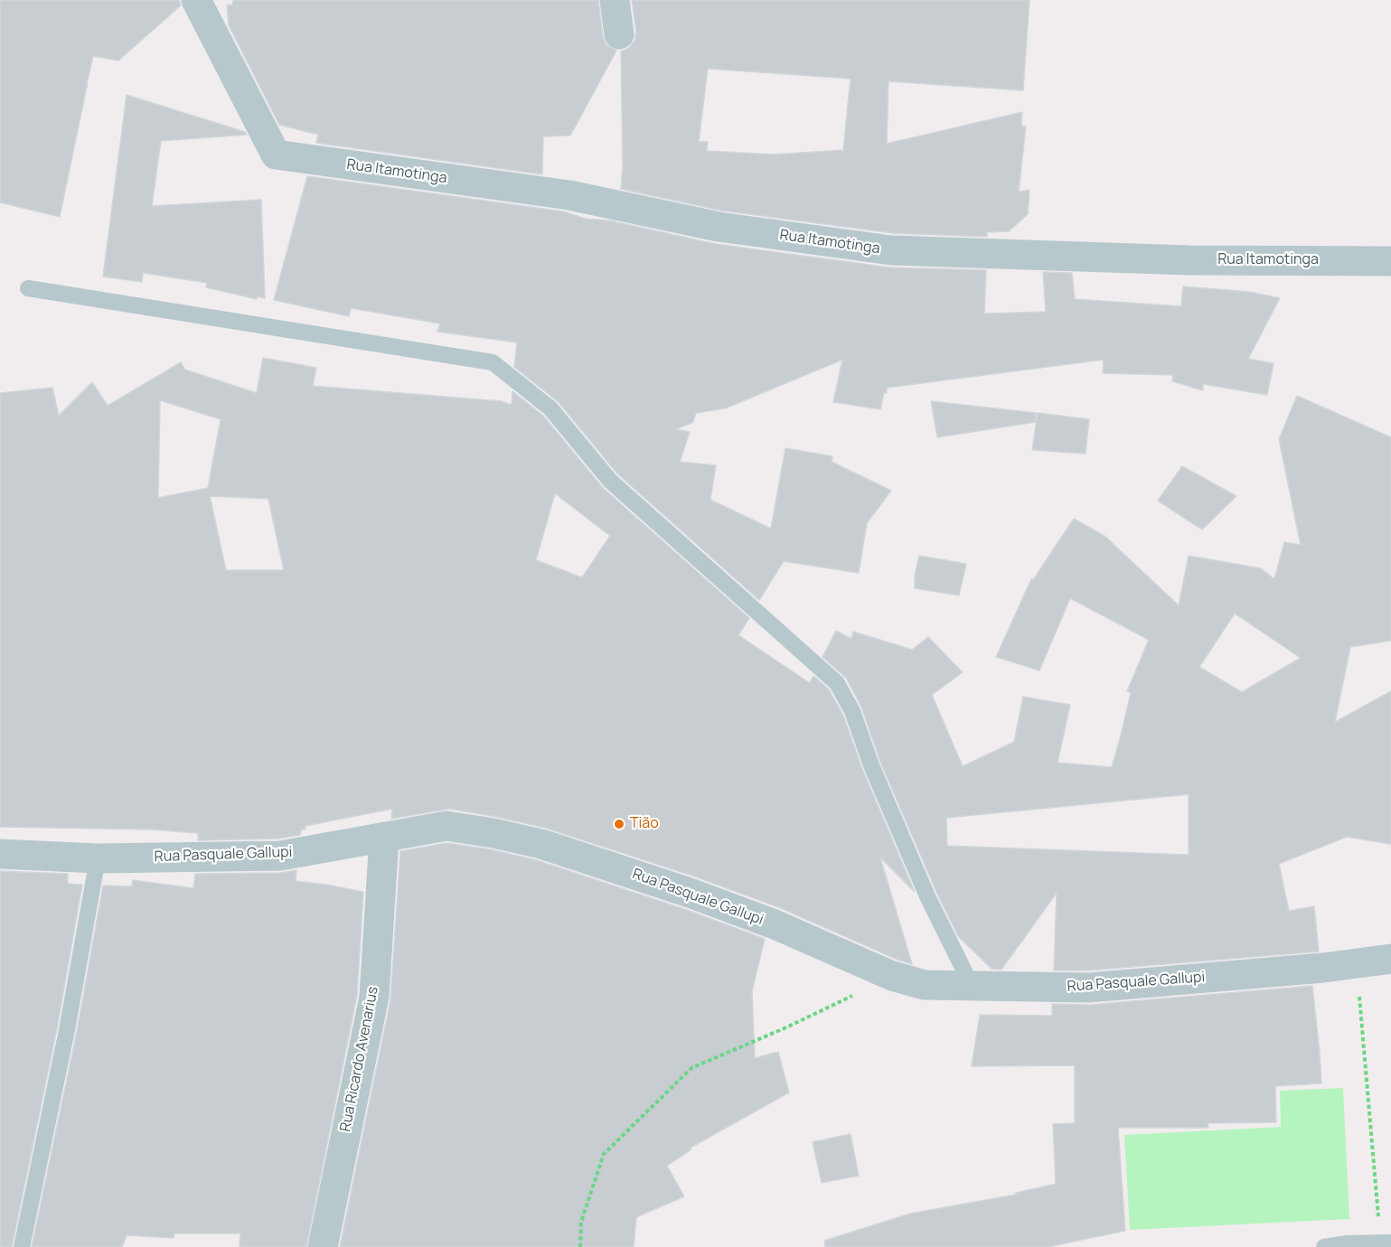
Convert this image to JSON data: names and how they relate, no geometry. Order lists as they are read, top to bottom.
{
  "streets": {
    "street": ["Rua Itamotinga", "Rua Pasquale Gallupi", "Rua Ricardo Avenarius"]
  },
  "crossings": [
    ["Rua Pasquale Gallupi", "Rua Ricardo Avenarius"]
  ],
  "places": ["Tião"]
}
